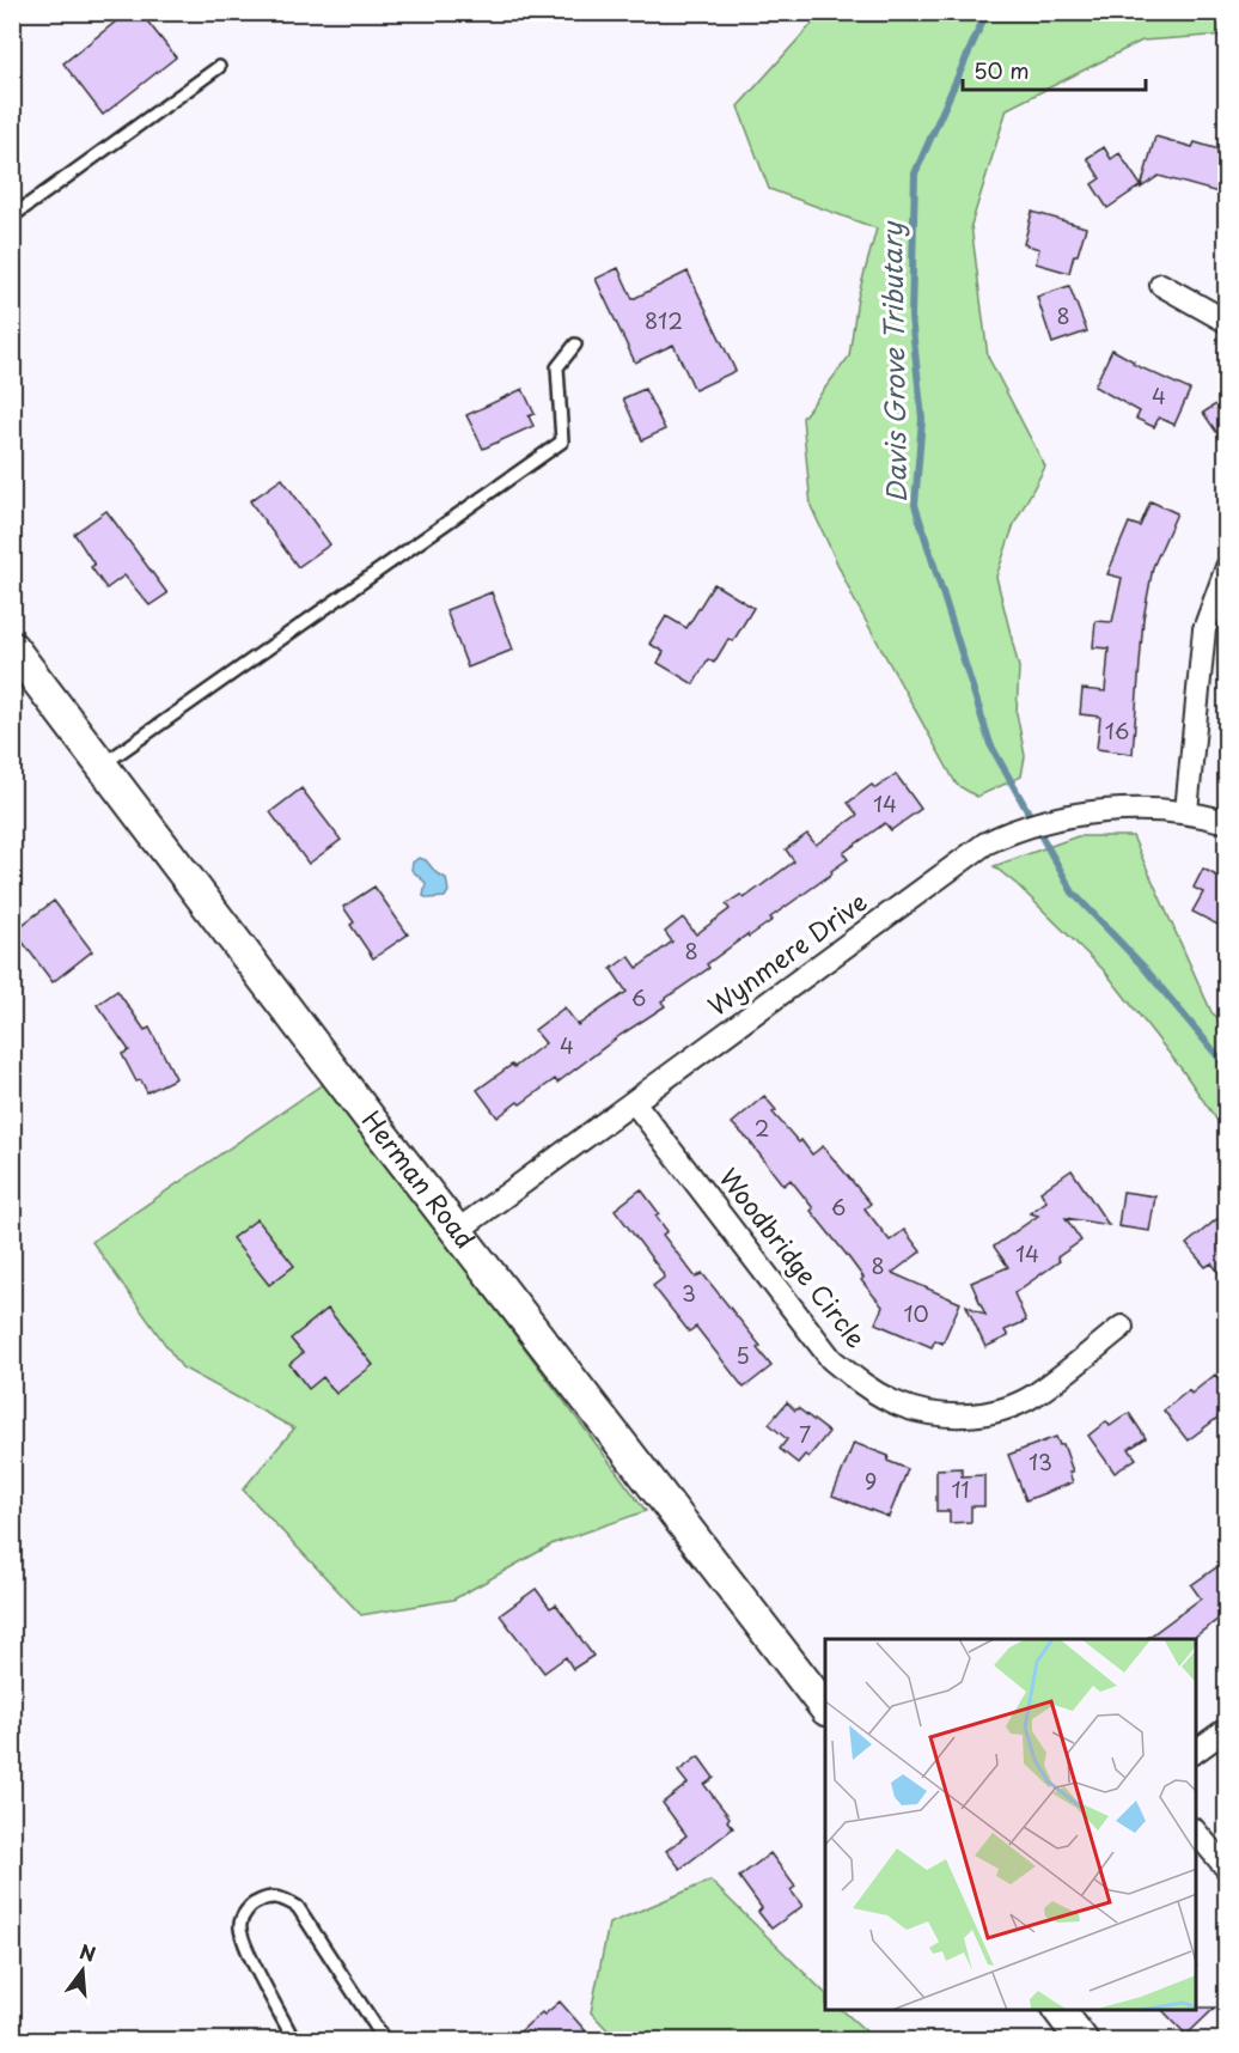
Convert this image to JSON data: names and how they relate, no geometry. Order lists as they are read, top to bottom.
{
  "streets": {
    "street": ["Wynmere Drive", "Herman Road", "Woodbridge Circle"]
  },
  "crossings": [
    ["Wynmere Drive", "Herman Road"],
    ["Wynmere Drive", "Woodbridge Circle"]
  ],
  "water": ["Davis Grove Tributary"],
  "house_numbers": [
    "8",
    "812",
    "4",
    "16",
    "14",
    "8",
    "6",
    "4",
    "2",
    "6",
    "14",
    "8",
    "3",
    "10",
    "5",
    "7",
    "13",
    "9",
    "11"
  ],
  "scale_bar": "50 m",
  "north": "top"
}
